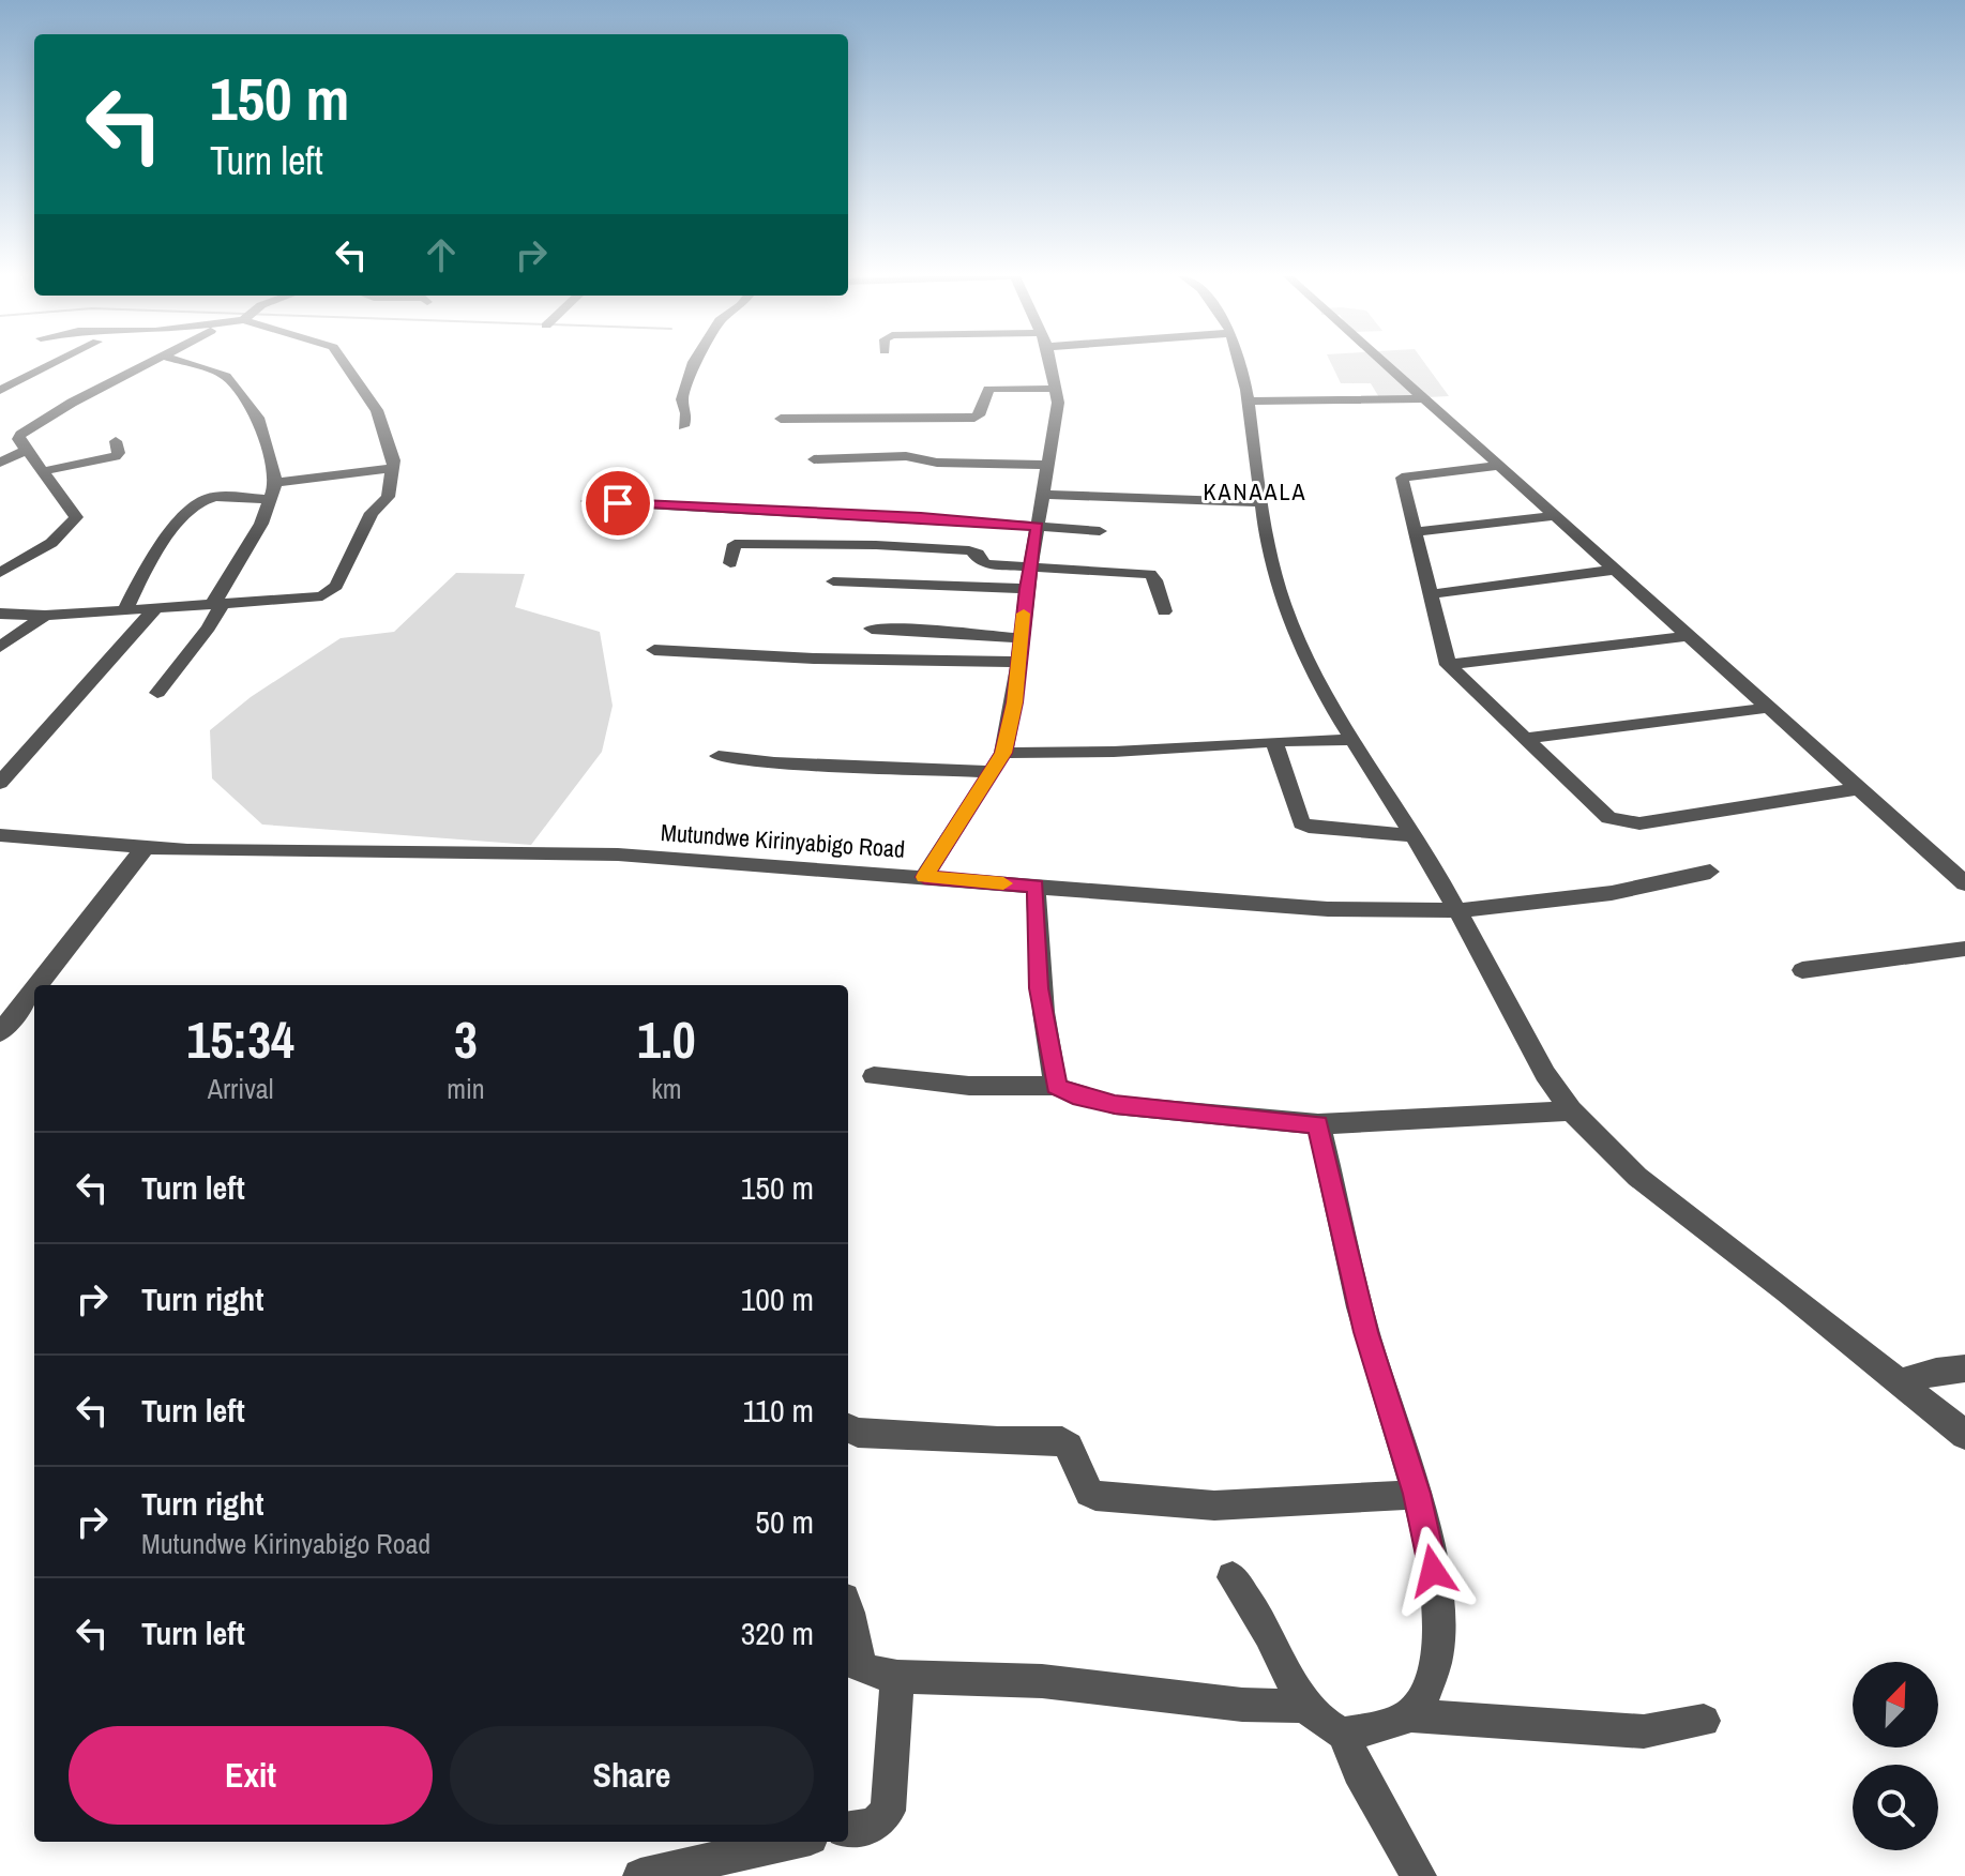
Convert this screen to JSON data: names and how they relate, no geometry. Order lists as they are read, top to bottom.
{
  "streets": {
    "street": ["Mutundwe Kirinyabigo Road"]
  },
  "districts": ["KANAALA"],
  "north": "top right",
  "page": {
    "turn": ["150 m", "Turn left"],
    "eta": [
      "15:34",
      "Arrival",
      "3",
      "min",
      "1.0",
      "km"
    ],
    "list": [
      {
        "name": "Turn left",
        "value": "150 m"
      },
      {
        "name": "Turn right",
        "value": "100 m"
      },
      {
        "name": "Turn left",
        "value": "110 m"
      },
      {
        "name": "Turn right",
        "note": "Mutundwe Kirinyabigo Road",
        "value": "50 m"
      },
      {
        "name": "Turn left",
        "value": "320 m"
      }
    ],
    "buttons": ["Exit", "Share"]
  }
}
